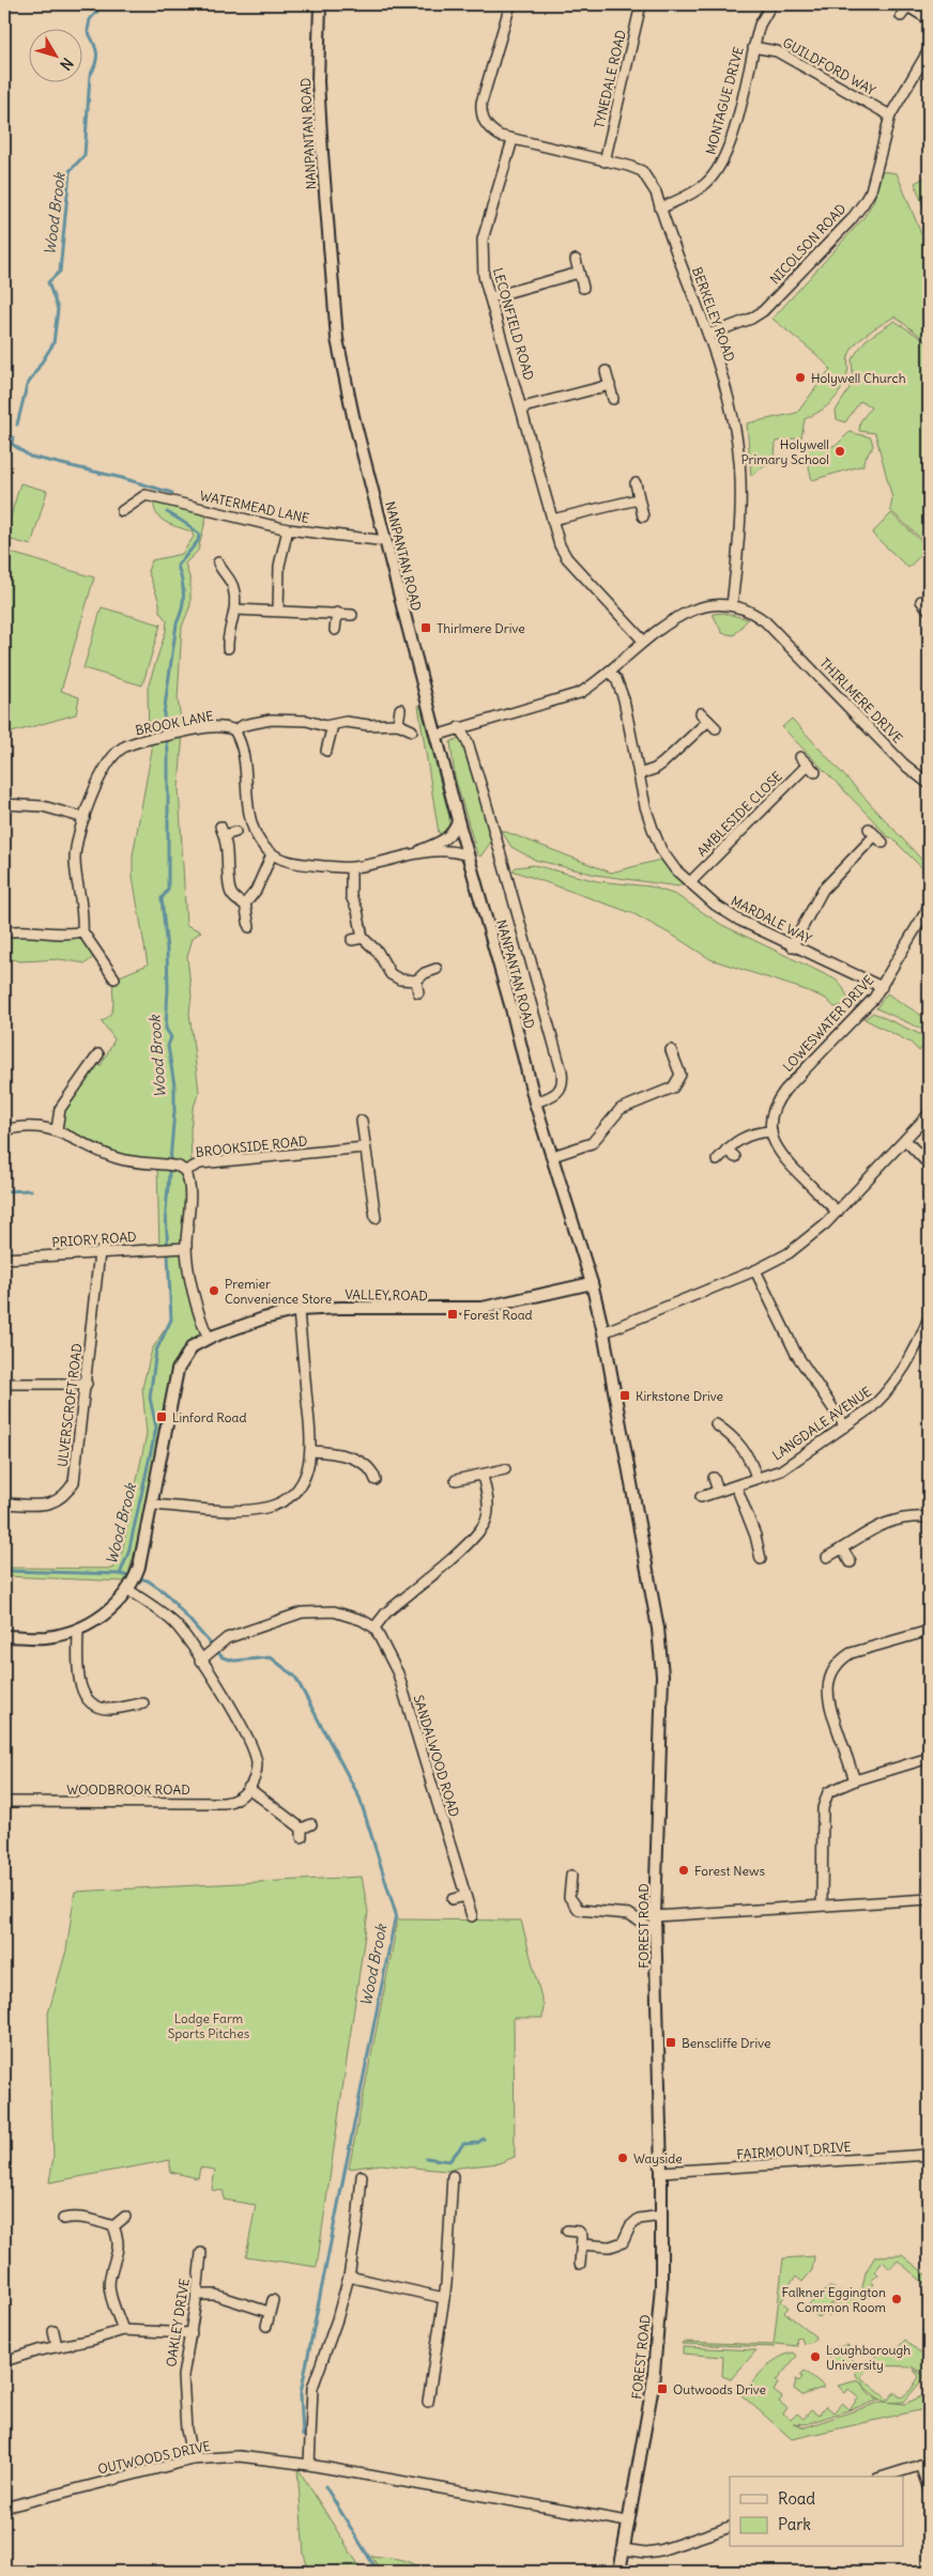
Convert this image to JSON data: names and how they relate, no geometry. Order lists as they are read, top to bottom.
{
  "streets": {
    "street": [
      "GUILDFORD WAY",
      "TYNEDALE ROAD",
      "MONTAGUE DRIVE",
      "NANPANTAN ROAD",
      "NICOLSON ROAD",
      "BERKELEY ROAD",
      "LECONFIELD ROAD",
      "WATERMEAD LANE",
      "THIRLMERE DRIVE",
      "BROOK LANE",
      "AMBLESIDE CLOSE",
      "MARDALE WAY",
      "LOWESWATER DRIVE",
      "BROOKSIDE ROAD",
      "PRIORY ROAD",
      "VALLEY ROAD",
      "ULVERSCROFT ROAD",
      "LANGDALE AVENUE",
      "SANDALWOOD ROAD",
      "WOODBROOK ROAD",
      "FOREST ROAD",
      "FAIRMOUNT DRIVE",
      "OAKLEY DRIVE",
      "OUTWOODS DRIVE"
    ]
  },
  "crossings": [
    ["GUILDFORD WAY", "MONTAGUE DRIVE"],
    ["GUILDFORD WAY", "NICOLSON ROAD"],
    ["TYNEDALE ROAD", "BERKELEY ROAD"],
    ["MONTAGUE DRIVE", "BERKELEY ROAD"],
    ["NANPANTAN ROAD", "WATERMEAD LANE"],
    ["NANPANTAN ROAD", "THIRLMERE DRIVE"],
    ["NANPANTAN ROAD", "VALLEY ROAD"],
    ["NANPANTAN ROAD", "FOREST ROAD"],
    ["NICOLSON ROAD", "BERKELEY ROAD"],
    ["BERKELEY ROAD", "LECONFIELD ROAD"],
    ["BERKELEY ROAD", "THIRLMERE DRIVE"],
    ["LECONFIELD ROAD", "THIRLMERE DRIVE"],
    ["THIRLMERE DRIVE", "MARDALE WAY"],
    ["AMBLESIDE CLOSE", "MARDALE WAY"],
    ["MARDALE WAY", "LOWESWATER DRIVE"],
    ["BROOKSIDE ROAD", "PRIORY ROAD"],
    ["BROOKSIDE ROAD", "VALLEY ROAD"],
    ["PRIORY ROAD", "ULVERSCROFT ROAD"],
    ["VALLEY ROAD", "FOREST ROAD"],
    ["FOREST ROAD", "FAIRMOUNT DRIVE"],
    ["FOREST ROAD", "OUTWOODS DRIVE"],
    ["OAKLEY DRIVE", "OUTWOODS DRIVE"]
  ],
  "water": ["Wood Brook"],
  "parks": ["Lodge Farm Sports Pitches"],
  "places": {
    "other": [
      "Holywell Church",
      "Holywell Primary School",
      "Premier Convenience Store",
      "Forest News",
      "Wayside",
      "Falkner Eggington Common Room",
      "Loughborough University"
    ],
    "transit": [
      "Thirlmere Drive",
      "Forest Road",
      "Kirkstone Drive",
      "Linford Road",
      "Benscliffe Drive",
      "Outwoods Drive"
    ]
  },
  "legend": ["Road", "Park"],
  "north": "bottom right"
}
